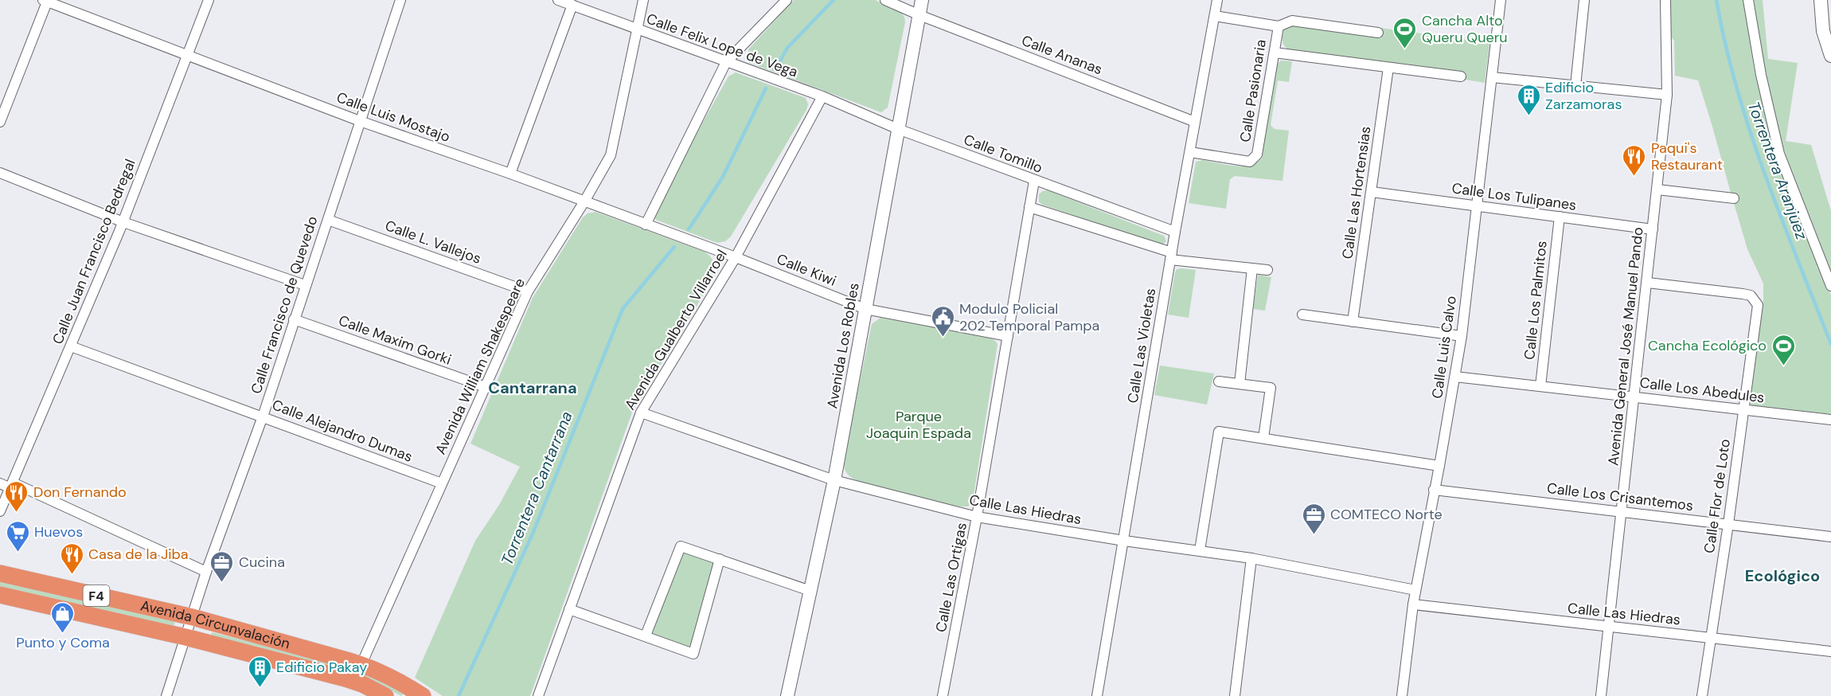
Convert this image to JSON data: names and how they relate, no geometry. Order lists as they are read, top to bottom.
{
  "streets": {
    "highway": ["F4", "Avenida Circunvalación"],
    "main road": ["Avenida Los Robles"],
    "street": [
      "Calle Felix Lope de Vega",
      "Calle Ananas",
      "Calle Pasionaria",
      "Calle Luis Mostajo",
      "Calle Tomillo",
      "Calle Las Hortensias",
      "Calle Los Tulipanes",
      "Calle L. Vallejos",
      "Calle Juan Francisco Bedregal",
      "Calle Kiwi",
      "Calle Los Palmitos",
      "Calle Francisco de Quevedo",
      "Avenida Gualberto Villarroel",
      "Calle Maxim Gorki",
      "Calle Las Violetas",
      "Avenida General José Manuel Pando",
      "Calle Luis Calvo",
      "Avenida William Shakespeare",
      "Calle Los Abedules",
      "Calle Alejandro Dumas",
      "Calle Flor de Loto",
      "Calle Los Crisantemos",
      "Calle Las Hiedras",
      "Calle Las Ortigas"
    ]
  },
  "crossings": [
    ["Calle Felix Lope de Vega", "Calle Tomillo"],
    ["Calle Felix Lope de Vega", "Avenida Gualberto Villarroel"],
    ["Calle Felix Lope de Vega", "Avenida William Shakespeare"],
    ["Calle Ananas", "Avenida Los Robles"],
    ["Calle Ananas", "Calle Las Violetas"],
    ["Calle Pasionaria", "Calle Las Violetas"],
    ["Calle Luis Mostajo", "Calle Juan Francisco Bedregal"],
    ["Calle Luis Mostajo", "Calle Kiwi"],
    ["Calle Luis Mostajo", "Calle Francisco de Quevedo"],
    ["Calle Luis Mostajo", "Avenida Gualberto Villarroel"],
    ["Calle Luis Mostajo", "Avenida William Shakespeare"],
    ["Calle Tomillo", "Avenida Gualberto Villarroel"],
    ["Calle Tomillo", "Avenida Los Robles"],
    ["Calle Tomillo", "Calle Las Violetas"],
    ["Calle Tomillo", "Calle Las Ortigas"],
    ["Calle Las Hortensias", "Calle Los Tulipanes"],
    ["Calle Los Tulipanes", "Calle Los Palmitos"],
    ["Calle Los Tulipanes", "Avenida General José Manuel Pando"],
    ["Calle Los Tulipanes", "Calle Luis Calvo"],
    ["Calle L. Vallejos", "Calle Francisco de Quevedo"],
    ["Calle L. Vallejos", "Avenida William Shakespeare"],
    ["Calle Juan Francisco Bedregal", "Calle Alejandro Dumas"],
    ["Calle Kiwi", "Avenida Gualberto Villarroel"],
    ["Calle Kiwi", "Avenida Los Robles"],
    ["Calle Kiwi", "Calle Las Ortigas"],
    ["Calle Los Palmitos", "Calle Los Abedules"],
    ["Calle Francisco de Quevedo", "Calle Maxim Gorki"],
    ["Calle Francisco de Quevedo", "Calle Alejandro Dumas"],
    ["Calle Francisco de Quevedo", "Avenida Circunvalación"],
    ["Avenida Gualberto Villarroel", "Calle Las Hiedras"],
    ["Calle Maxim Gorki", "Avenida William Shakespeare"],
    ["Avenida Los Robles", "Calle Las Hiedras"],
    ["Calle Las Violetas", "Calle Las Hiedras"],
    ["Avenida General José Manuel Pando", "Calle Los Abedules"],
    ["Avenida General José Manuel Pando", "Calle Flor de Loto"],
    ["Avenida General José Manuel Pando", "Calle Los Crisantemos"],
    ["Avenida General José Manuel Pando", "Calle Las Hiedras"],
    ["Calle Luis Calvo", "Calle Los Abedules"],
    ["Calle Luis Calvo", "Calle Los Crisantemos"],
    ["Calle Luis Calvo", "Calle Las Hiedras"],
    ["Avenida William Shakespeare", "Calle Alejandro Dumas"],
    ["Avenida William Shakespeare", "Avenida Circunvalación"],
    ["Calle Los Abedules", "Calle Flor de Loto"],
    ["Calle Flor de Loto", "Calle Los Crisantemos"],
    ["Calle Flor de Loto", "Calle Las Hiedras"],
    ["Calle Las Hiedras", "Calle Las Ortigas"]
  ],
  "districts": ["Cantarrana", "Ecológico"],
  "water": ["Torrentera Aranjuez", "Torrentera Cantarrana"],
  "parks": ["Parque Joaquin Espada"],
  "places": {
    "sports": ["Cancha Alto Queru Queru", "Cancha Ecológico"],
    "building": ["Edificio Zarzamoras", "Edificio Pakay"],
    "restaurant": ["Paqui's Restaurant", "Don Fernando", "Casa de la Jiba"],
    "public building": ["Modulo Policial 202 Temporal Pampa"],
    "office": ["COMTECO Norte", "Cucina"],
    "supermarket": ["Huevos"],
    "shop": ["Punto y Coma"]
  }
}
